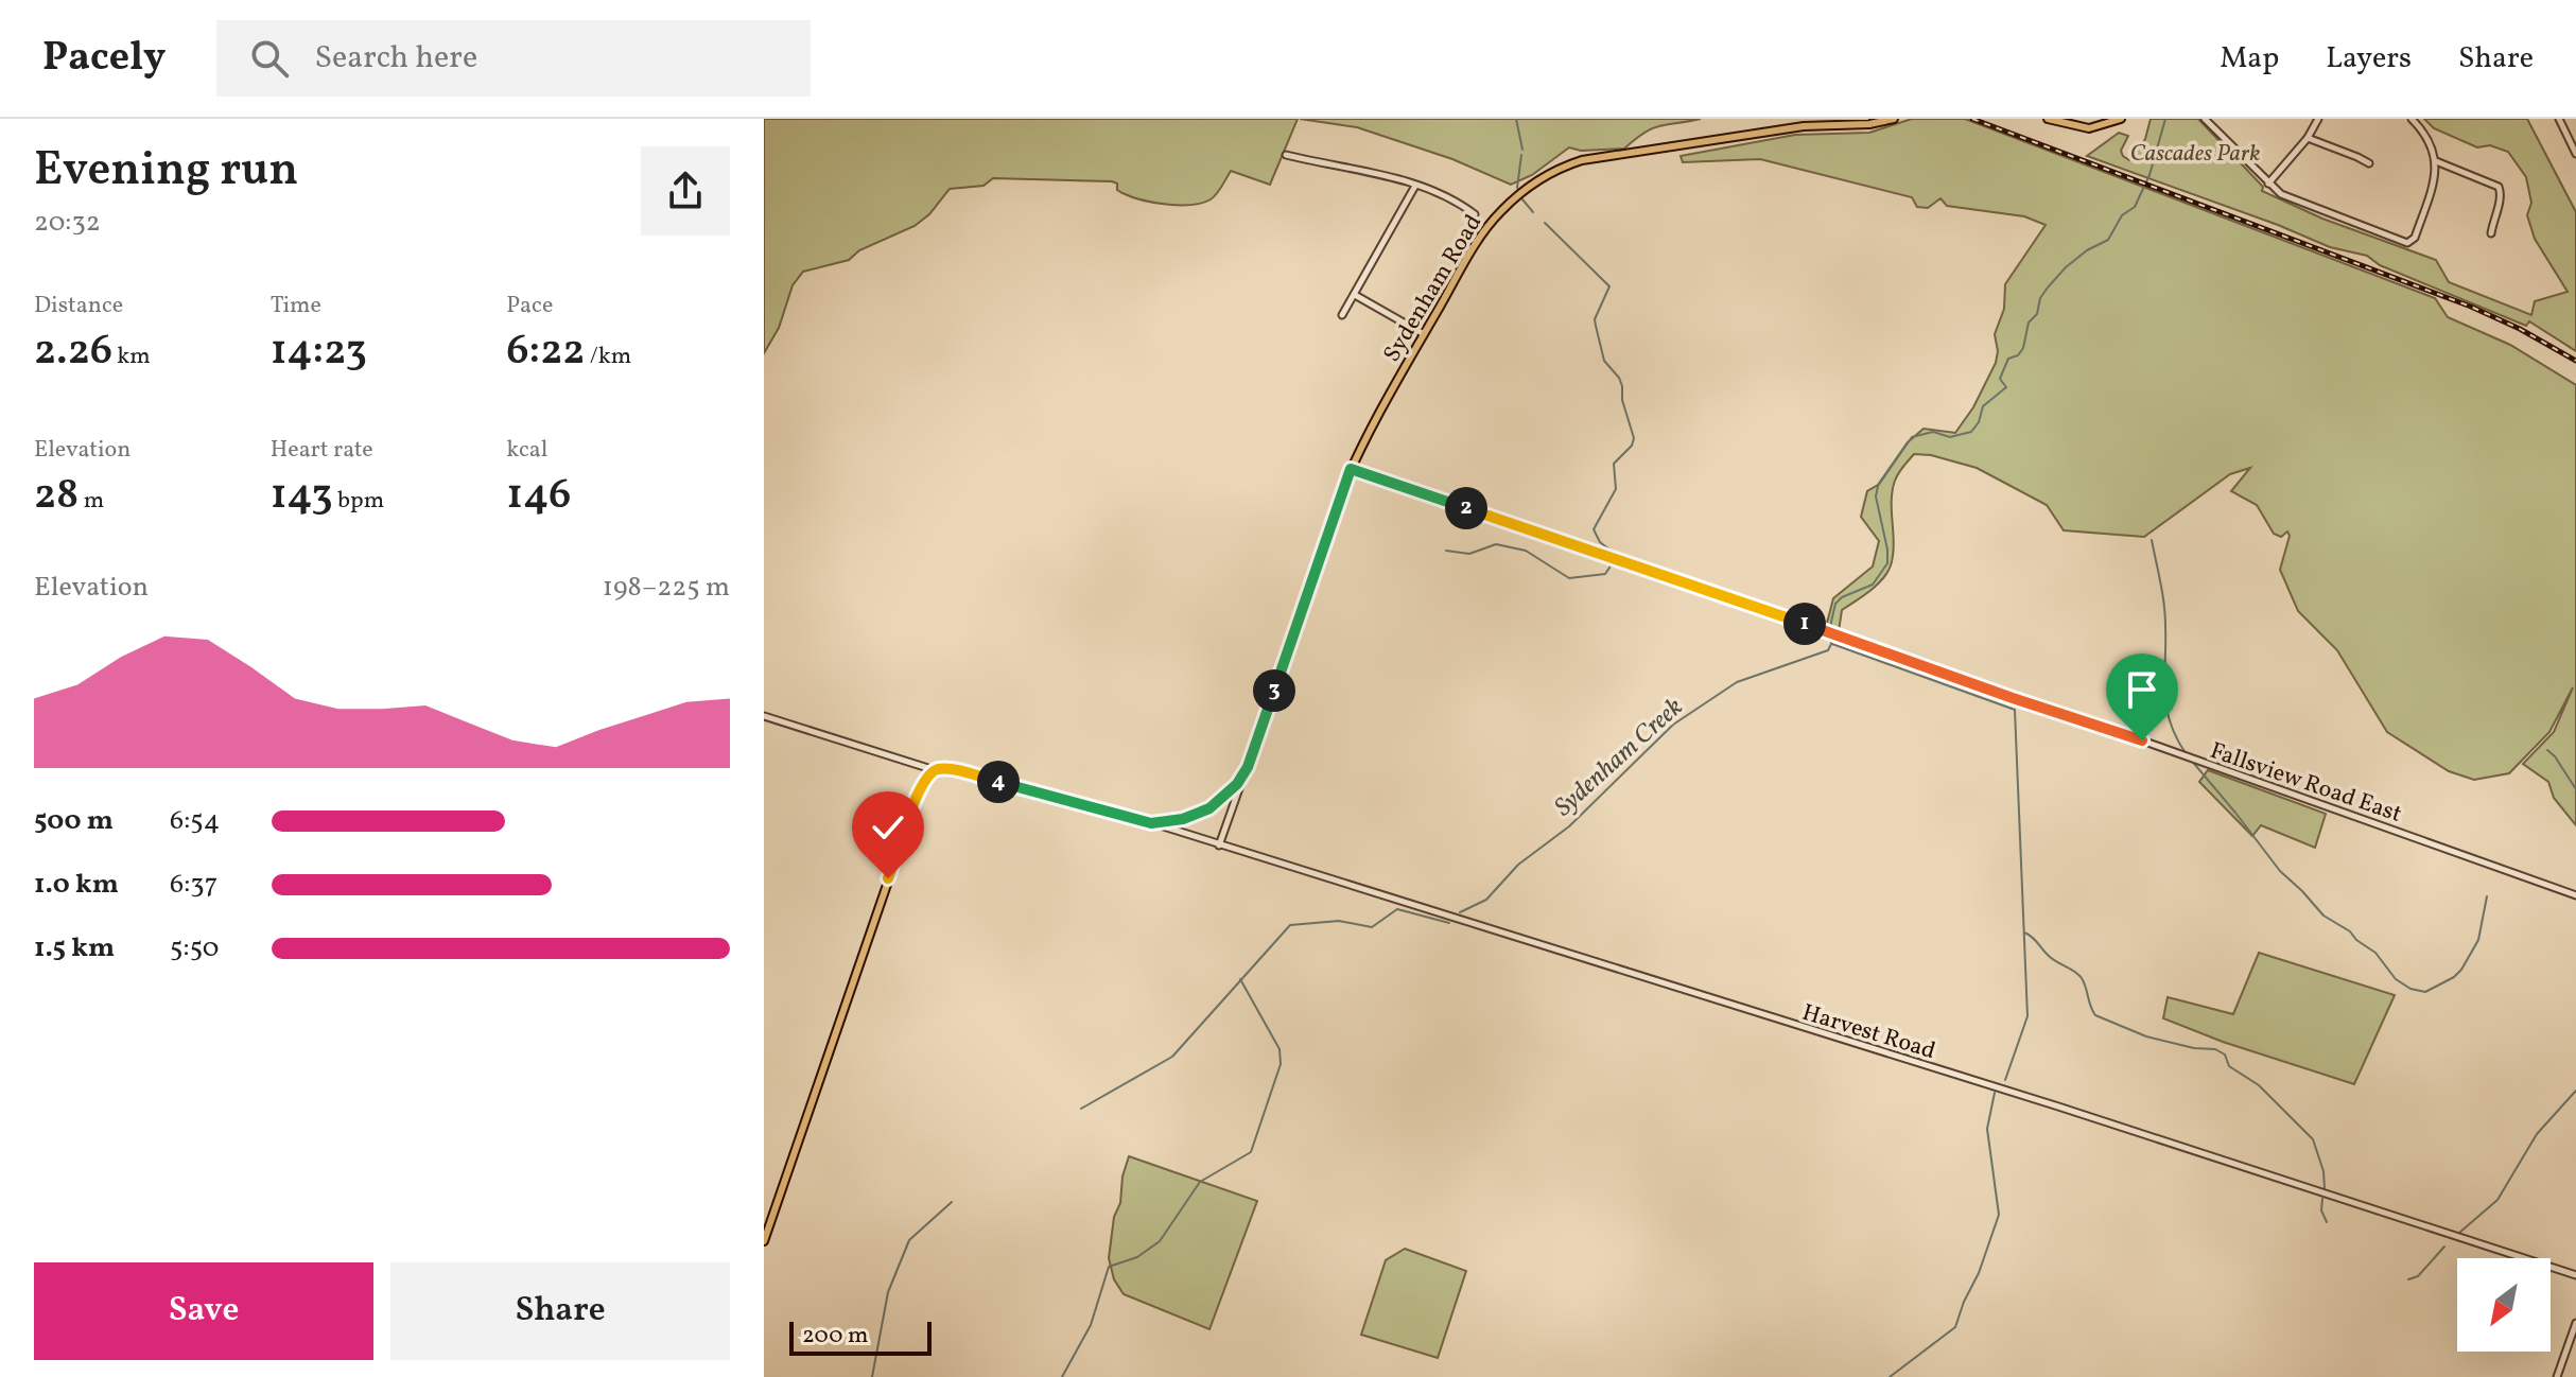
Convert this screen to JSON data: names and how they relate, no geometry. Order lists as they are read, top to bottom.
{
  "streets": {
    "main road": ["Sydenham Road"],
    "street": ["Fallsview Road East", "Harvest Road"]
  },
  "crossings": [
    ["Sydenham Road", "Fallsview Road East"],
    ["Sydenham Road", "Harvest Road"]
  ],
  "water": ["Sydenham Creek"],
  "parks": ["Cascades Park"],
  "scale_bar": "200 m",
  "north": "bottom left",
  "page": {
    "header": "Pacely",
    "search": "Search here",
    "nav": ["Map", "Layers", "Share"],
    "heading": ["Evening run", "20:32"],
    "stats": [
      ["Distance", "2.26 km"],
      ["Time", "14:23"],
      ["Pace", "6:22 /km"],
      ["Elevation", "28 m"],
      ["Heart rate", "143 bpm"],
      ["kcal", "146"]
    ],
    "pins": [
      "2",
      "1",
      "3",
      "4"
    ],
    "chart": ["Elevation", "198–225 m"],
    "list": [
      {
        "name": "500 m",
        "note": "6:54"
      },
      {
        "name": "1.0 km",
        "note": "6:37"
      },
      {
        "name": "1.5 km",
        "note": "5:50"
      }
    ],
    "buttons": ["Save", "Share"],
    "scale": "200 m"
  }
}
